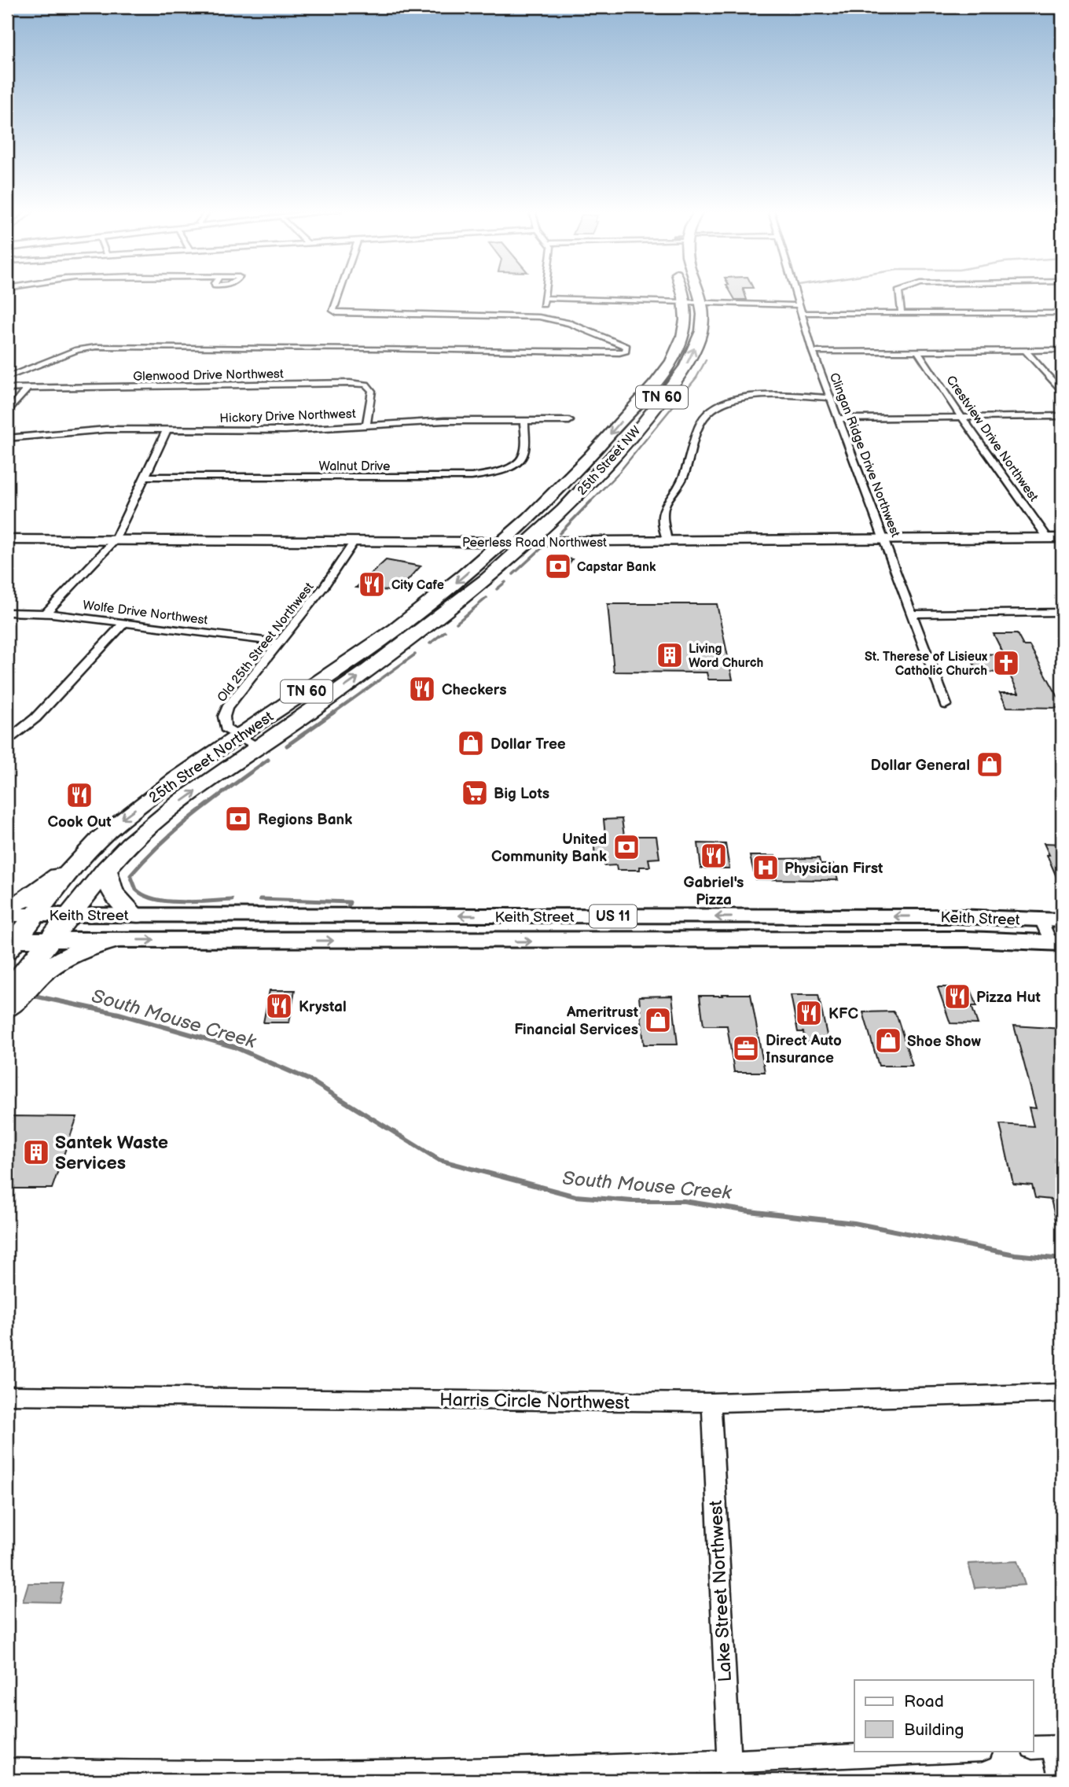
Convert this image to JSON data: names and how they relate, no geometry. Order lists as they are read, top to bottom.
{
  "streets": {
    "highway": ["TN 60", "25th Street NW", "25th Street Northwest"],
    "main road": ["Keith Street", "US 11"],
    "street": [
      "Glenwood Drive Northwest",
      "Hickory Drive Northwest",
      "Crestview Drive Northwest",
      "Clingan Ridge Drive Northwest",
      "Walnut Drive",
      "Peerless Road Northwest",
      "Wolfe Drive Northwest",
      "Old 25th Street Northwest",
      "Harris Circle Northwest",
      "Lake Street Northwest"
    ]
  },
  "crossings": [
    ["Glenwood Drive Northwest", "Hickory Drive Northwest"],
    ["Hickory Drive Northwest", "Walnut Drive"],
    ["Crestview Drive Northwest", "Peerless Road Northwest"],
    ["Clingan Ridge Drive Northwest", "Peerless Road Northwest"],
    ["25th Street NW", "Peerless Road Northwest"],
    ["25th Street NW", "25th Street Northwest"],
    ["Peerless Road Northwest", "Old 25th Street Northwest"],
    ["Peerless Road Northwest", "25th Street Northwest"],
    ["Wolfe Drive Northwest", "Old 25th Street Northwest"],
    ["Old 25th Street Northwest", "25th Street Northwest"],
    ["25th Street Northwest", "Keith Street"],
    ["Harris Circle Northwest", "Lake Street Northwest"]
  ],
  "water": ["South Mouse Creek"],
  "places": {
    "bank": ["Capstar Bank", "Regions Bank", "United Community Bank"],
    "restaurant": [
      "City Cafe",
      "Checkers",
      "Cook Out",
      "Gabriel's Pizza",
      "Pizza Hut",
      "Krystal",
      "KFC"
    ],
    "building": ["Living Word Church", "Santek Waste Services"],
    "church": ["St. Therese of Lisieux Catholic Church"],
    "shop": [
      "Dollar Tree",
      "Dollar General",
      "Ameritrust Financial Services",
      "Shoe Show"
    ],
    "supermarket": ["Big Lots"],
    "hospital": ["Physician First"],
    "office": ["Direct Auto Insurance"]
  },
  "legend": ["Road", "Building"]
}
